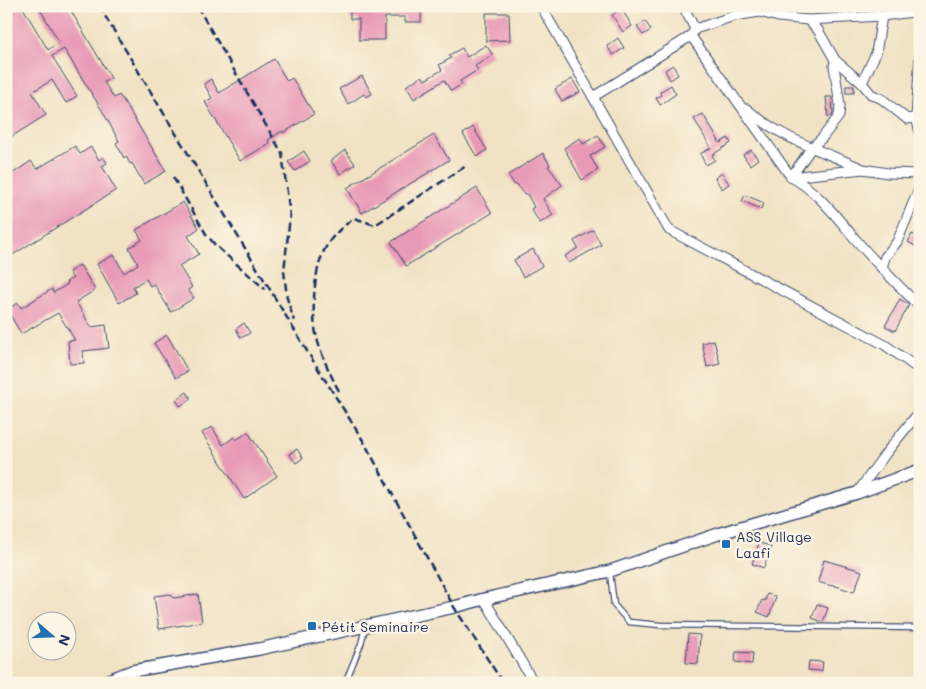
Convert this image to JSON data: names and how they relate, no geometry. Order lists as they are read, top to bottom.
{
  "places": {
    "transit": ["ASS Village Laafi", "Pétit Seminaire"]
  },
  "north": "right"
}
